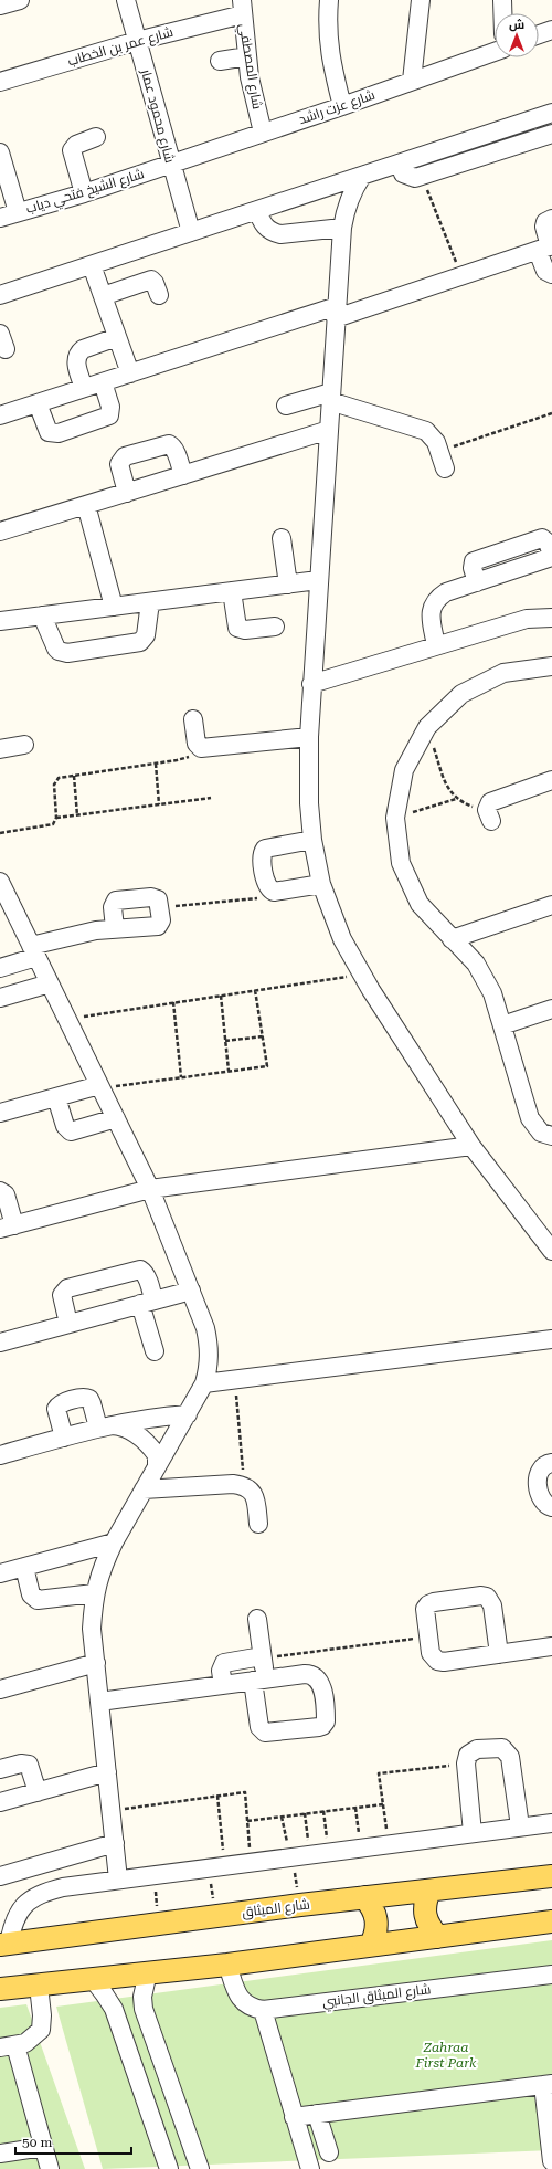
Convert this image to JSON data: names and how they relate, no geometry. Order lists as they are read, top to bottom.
{
  "streets": {
    "main road": ["شارع الميثاق"],
    "street": [
      "شارع عمر بن الخطاب",
      "شارع المصطفي",
      "شارع عزت راشد",
      "شارع محمود عمار",
      "شارع الشيخ فتحي دياب",
      "شارع الميثاق الجانبي"
    ]
  },
  "crossings": [
    ["شارع عمر بن الخطاب", "شارع المصطفي"],
    ["شارع عمر بن الخطاب", "شارع محمود عمار"],
    ["شارع المصطفي", "شارع عزت راشد"],
    ["شارع عزت راشد", "شارع محمود عمار"],
    ["شارع عزت راشد", "شارع الشيخ فتحي دياب"],
    ["شارع محمود عمار", "شارع الشيخ فتحي دياب"]
  ],
  "parks": ["Zahraa First Park"],
  "scale_bar": "50 m",
  "north": "top"
}
